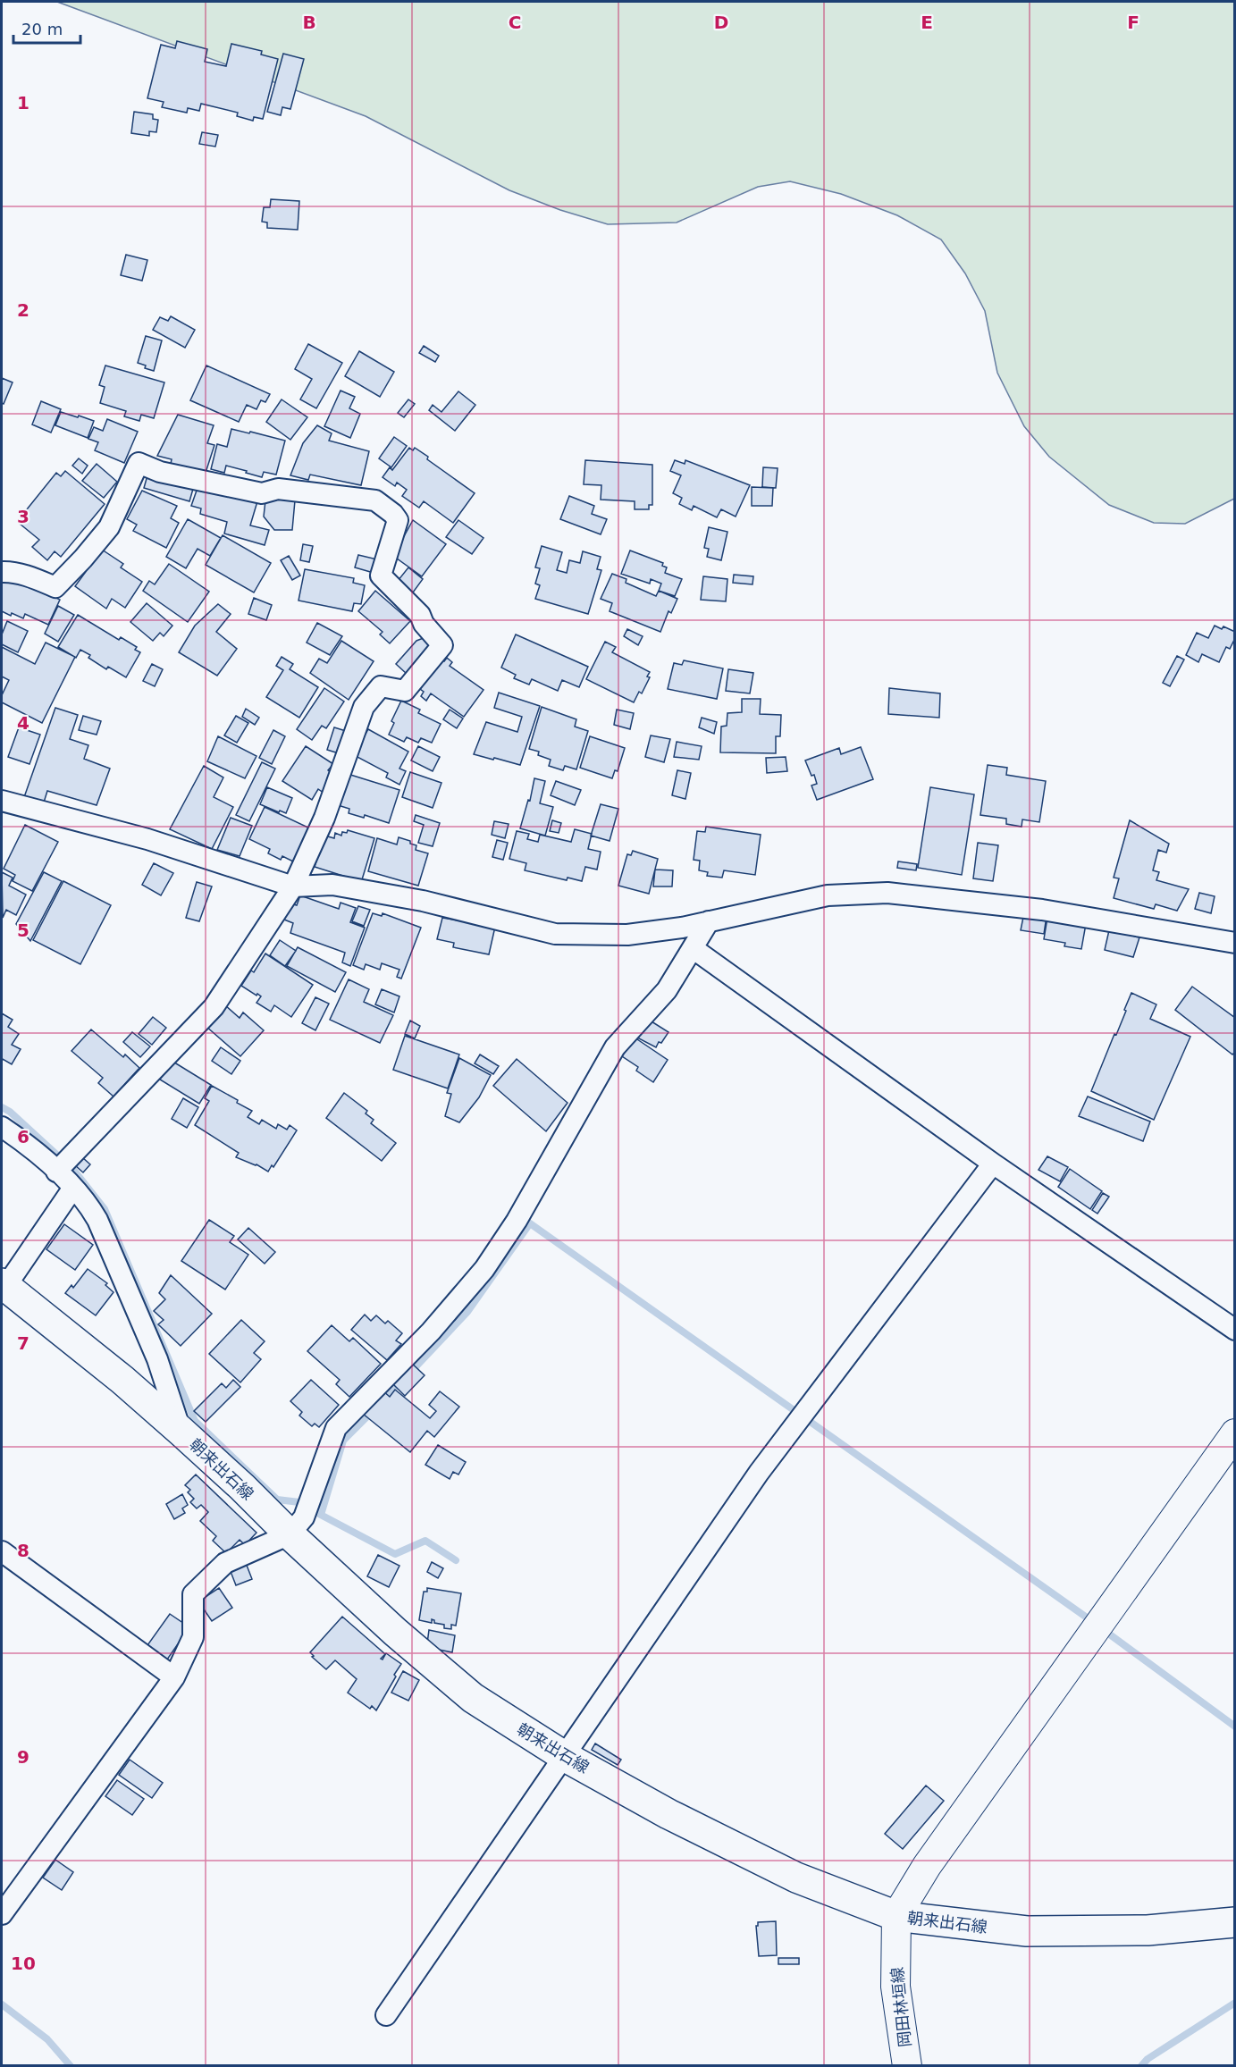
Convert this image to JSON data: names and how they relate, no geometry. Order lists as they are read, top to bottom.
{
  "streets": {
    "main road": ["朝来出石線"],
    "street": ["岡田林垣線"]
  },
  "crossings": [
    ["朝来出石線", "岡田林垣線"]
  ],
  "scale_bar": "20 m",
  "grid": {
    "columns": [
      "B",
      "C",
      "D",
      "E",
      "F"
    ],
    "rows": [
      "1",
      "2",
      "3",
      "4",
      "5",
      "6",
      "7",
      "8",
      "9",
      "10"
    ]
  }
}
